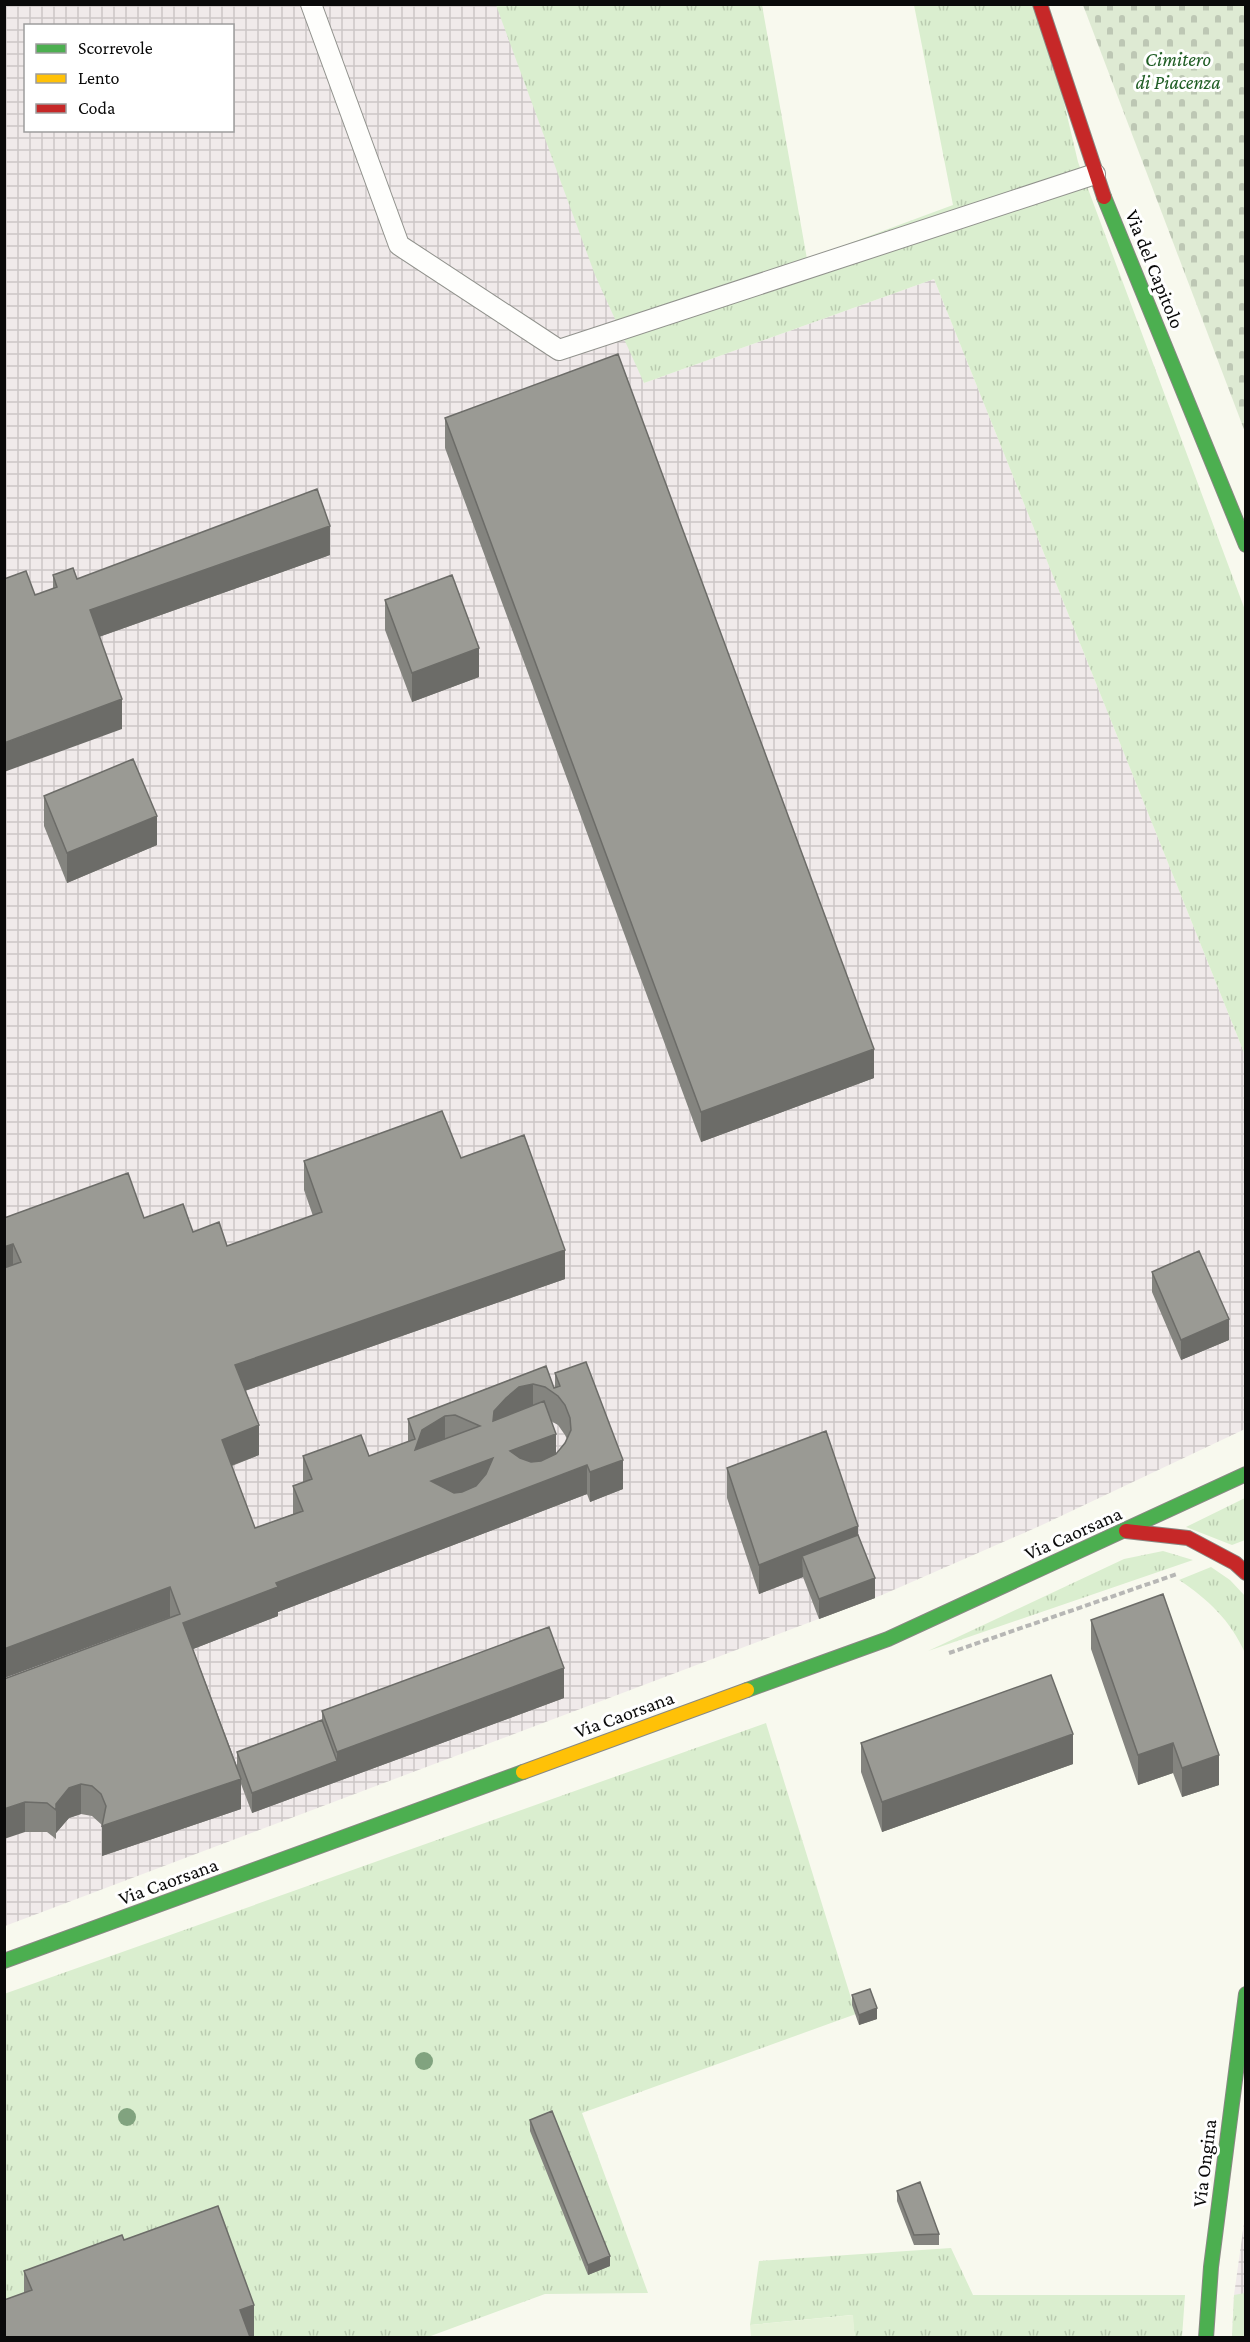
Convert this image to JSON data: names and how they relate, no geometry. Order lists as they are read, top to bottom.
{
  "streets": {
    "main road": ["Via del Capitolo", "Via Caorsana", "Via Ongina"]
  },
  "parks": ["Cimitero di Piacenza"],
  "legend": ["Scorrevole", "Lento", "Coda"]
}
